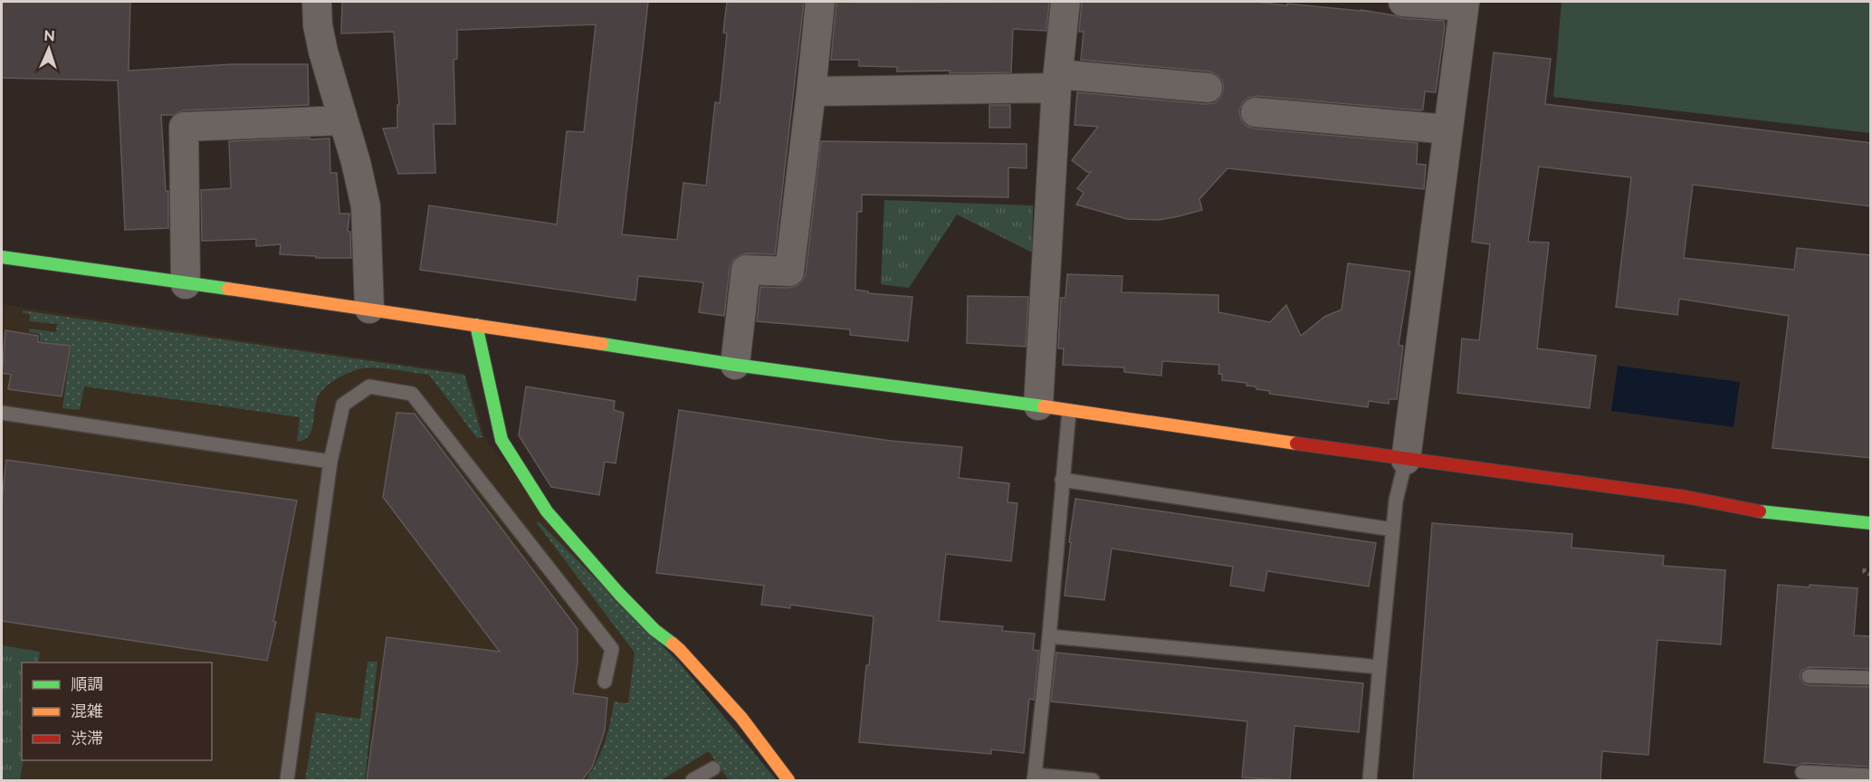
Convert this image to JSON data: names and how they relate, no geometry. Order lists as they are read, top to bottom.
{
  "legend": ["順調", "混雑", "渋滞"],
  "north": "top"
}
